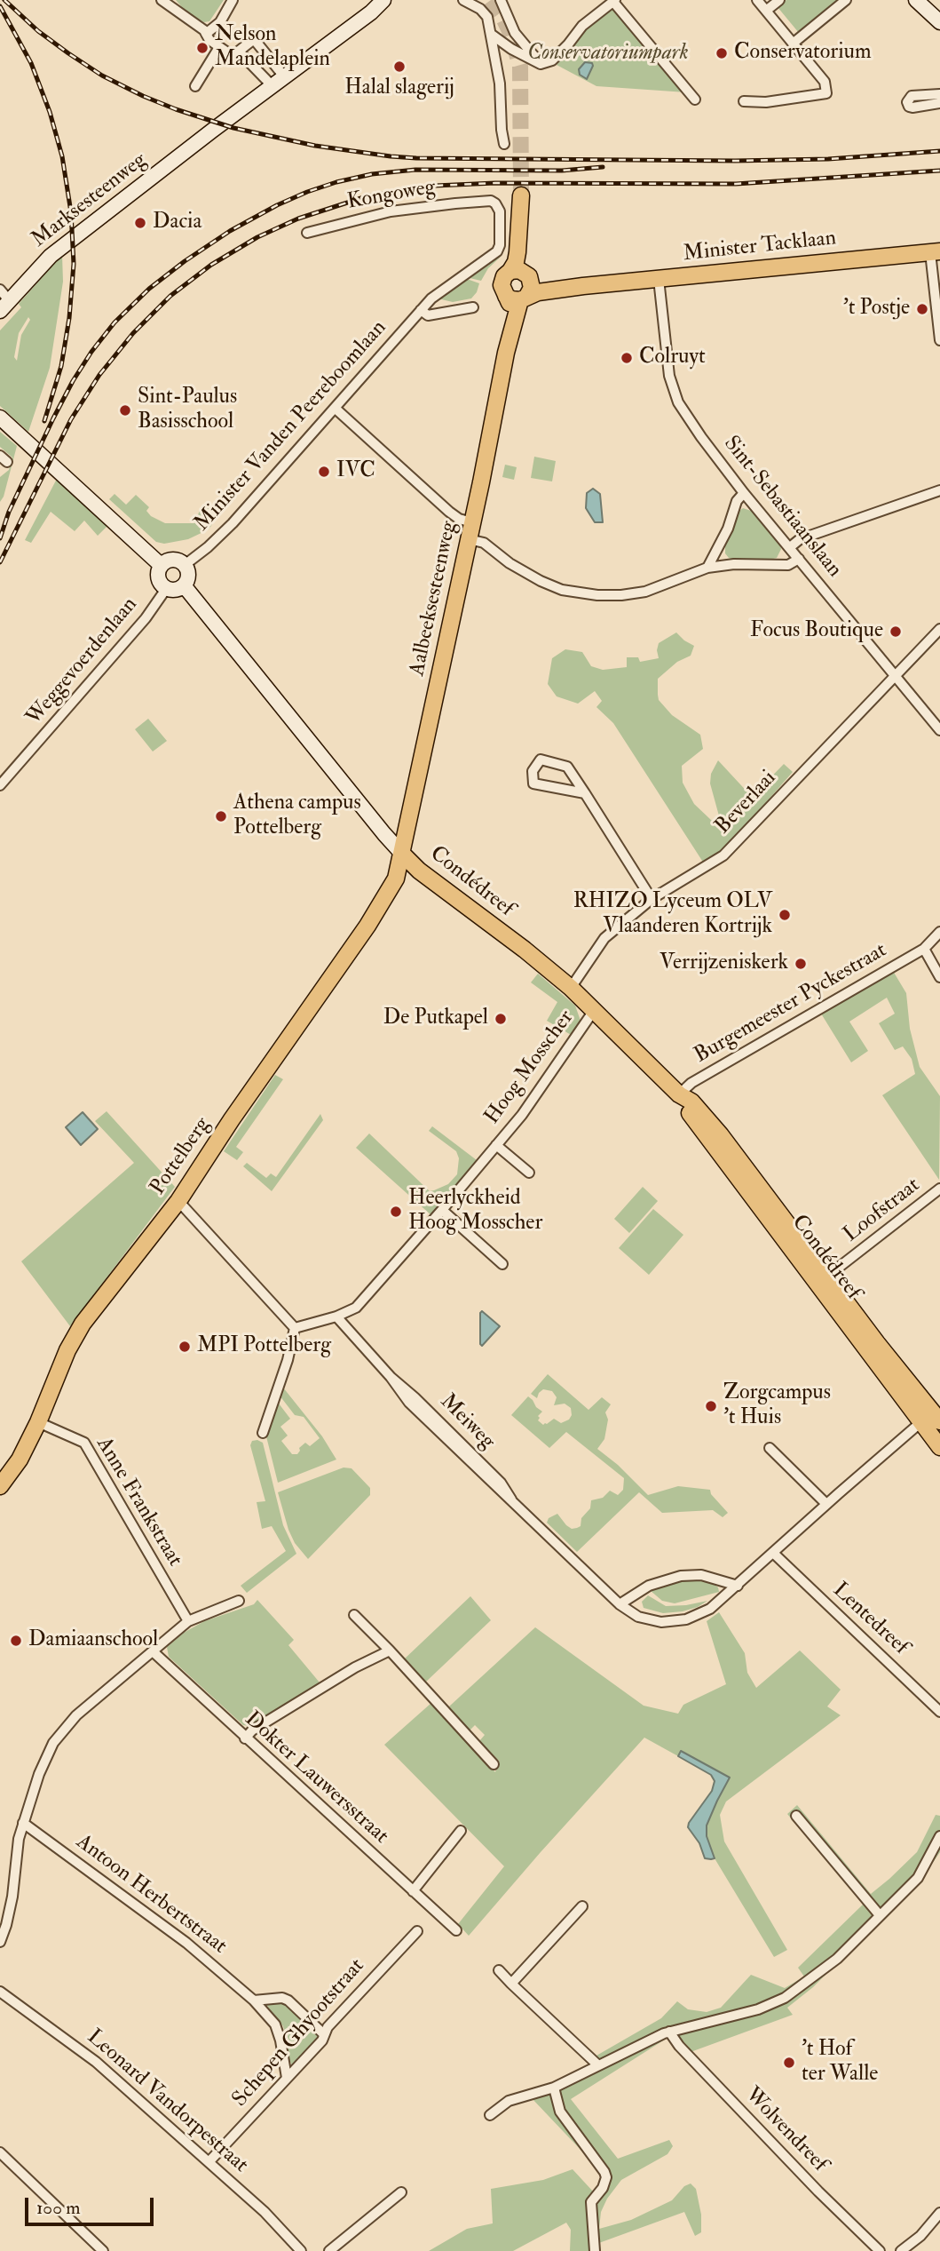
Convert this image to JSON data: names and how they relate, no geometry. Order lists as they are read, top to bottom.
{
  "streets": {
    "main road": [
      "Minister Tacklaan",
      "Aalbeeksesteenweg",
      "Condédreef",
      "Pottelberg"
    ],
    "street": [
      "Kongoweg",
      "Marksesteenweg",
      "Minister Vanden Peereboomlaan",
      "Sint-Sebastiaanslaan",
      "Weggevoerdenlaan",
      "Beverlaai",
      "Burgemeester Pyckestraat",
      "Hoog Mosscher",
      "Loofstraat",
      "Meiweg",
      "Anne Frankstraat",
      "Lentedreef",
      "Dokter Lauwersstraat",
      "Antoon Herbertstraat",
      "Schepen Ghyootstraat",
      "Leonard Vandorpestraat",
      "Wolvendreef"
    ]
  },
  "crossings": [
    ["Kongoweg", "Minister Vanden Peereboomlaan"],
    ["Minister Tacklaan", "Sint-Sebastiaanslaan"],
    ["Minister Tacklaan", "Aalbeeksesteenweg"],
    ["Minister Vanden Peereboomlaan", "Weggevoerdenlaan"],
    ["Sint-Sebastiaanslaan", "Beverlaai"],
    ["Aalbeeksesteenweg", "Condédreef"],
    ["Aalbeeksesteenweg", "Pottelberg"],
    ["Beverlaai", "Condédreef"],
    ["Condédreef", "Burgemeester Pyckestraat"],
    ["Condédreef", "Hoog Mosscher"],
    ["Condédreef", "Pottelberg"],
    ["Condédreef", "Loofstraat"],
    ["Condédreef", "Meiweg"],
    ["Hoog Mosscher", "Meiweg"],
    ["Pottelberg", "Anne Frankstraat"],
    ["Meiweg", "Lentedreef"],
    ["Antoon Herbertstraat", "Schepen Ghyootstraat"],
    ["Schepen Ghyootstraat", "Leonard Vandorpestraat"]
  ],
  "parks": ["Conservatoriumpark"],
  "places": [
    "Nelson Mandelaplein",
    "Conservatorium",
    "Halal slagerij",
    "Dacia",
    "'t Postje",
    "Colruyt",
    "Sint-Paulus Basisschool",
    "IVC",
    "Focus Boutique",
    "Athena campus Pottelberg",
    "RHIZO Lyceum OLV Vlaanderen Kortrijk",
    "Verrijzeniskerk",
    "De Putkapel",
    "Heerlyckheid Hoog Mosscher",
    "MPI Pottelberg",
    "Zorgcampus 't Huis",
    "Damiaanschool",
    "'t Hof ter Walle"
  ],
  "scale_bar": "100 m"
}
